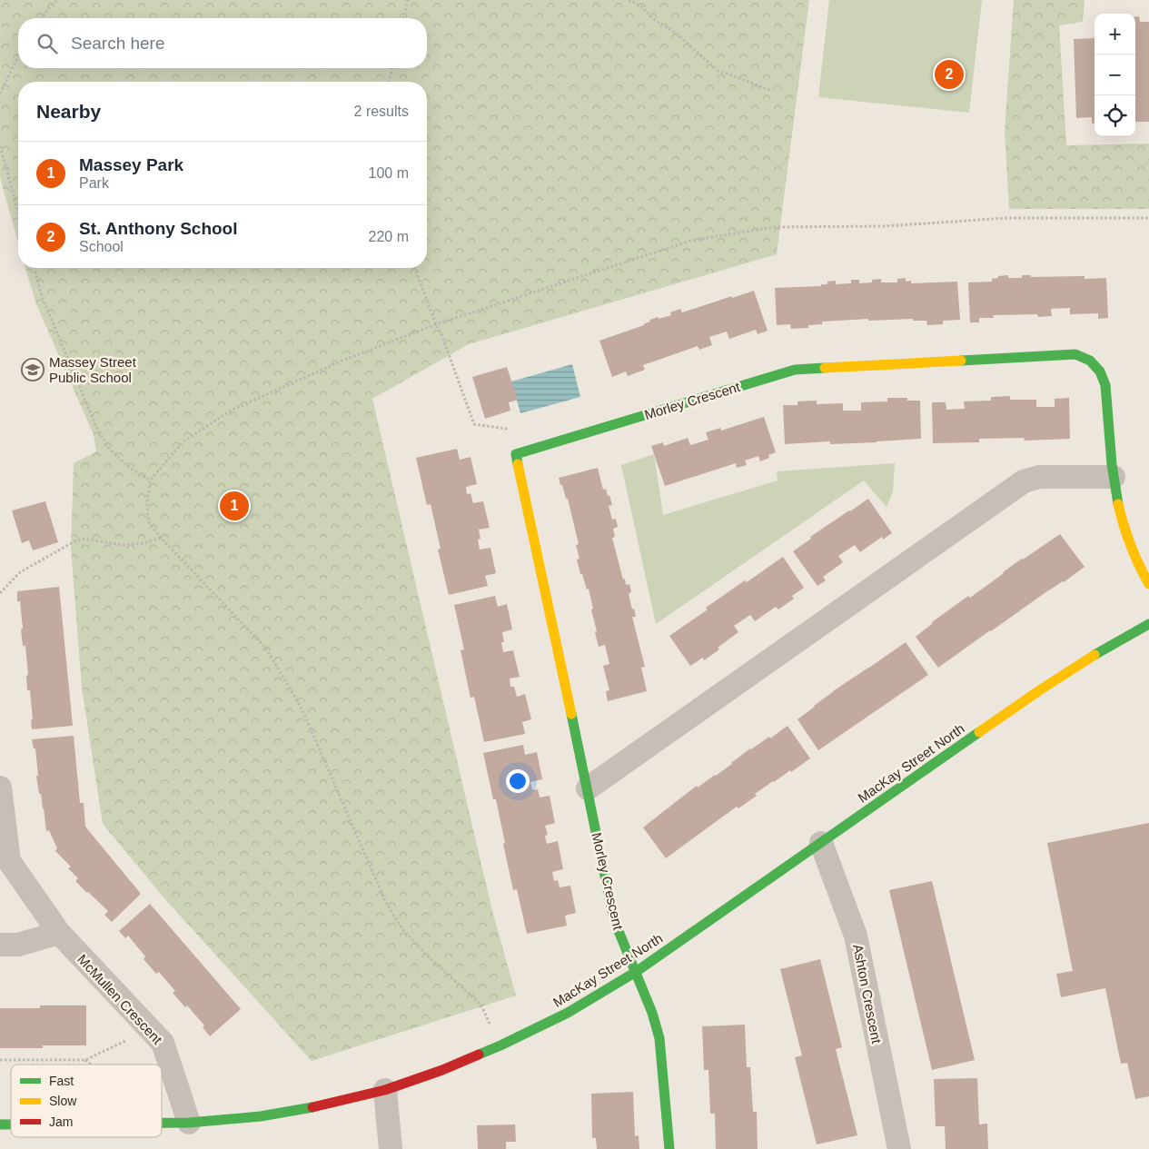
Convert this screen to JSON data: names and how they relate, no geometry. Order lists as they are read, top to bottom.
{
  "streets": {
    "street": [
      "Morley Crescent",
      "MacKay Street North",
      "Ashton Crescent",
      "McMullen Crescent"
    ]
  },
  "crossings": [
    ["Morley Crescent", "MacKay Street North"],
    ["MacKay Street North", "Ashton Crescent"],
    ["MacKay Street North", "McMullen Crescent"]
  ],
  "places": {
    "school or university": ["Massey Street Public School"]
  },
  "legend": ["Fast", "Slow", "Jam"],
  "page": {
    "map_buttons": ["+", "−"],
    "search": "Search here",
    "pins": ["2", "1"],
    "heading": ["Nearby", "2 results"],
    "list": [
      {
        "mark": "1",
        "name": "Massey Park",
        "note": "Park",
        "value": "100 m"
      },
      {
        "mark": "2",
        "name": "St. Anthony School",
        "note": "School",
        "value": "220 m"
      }
    ]
  }
}
